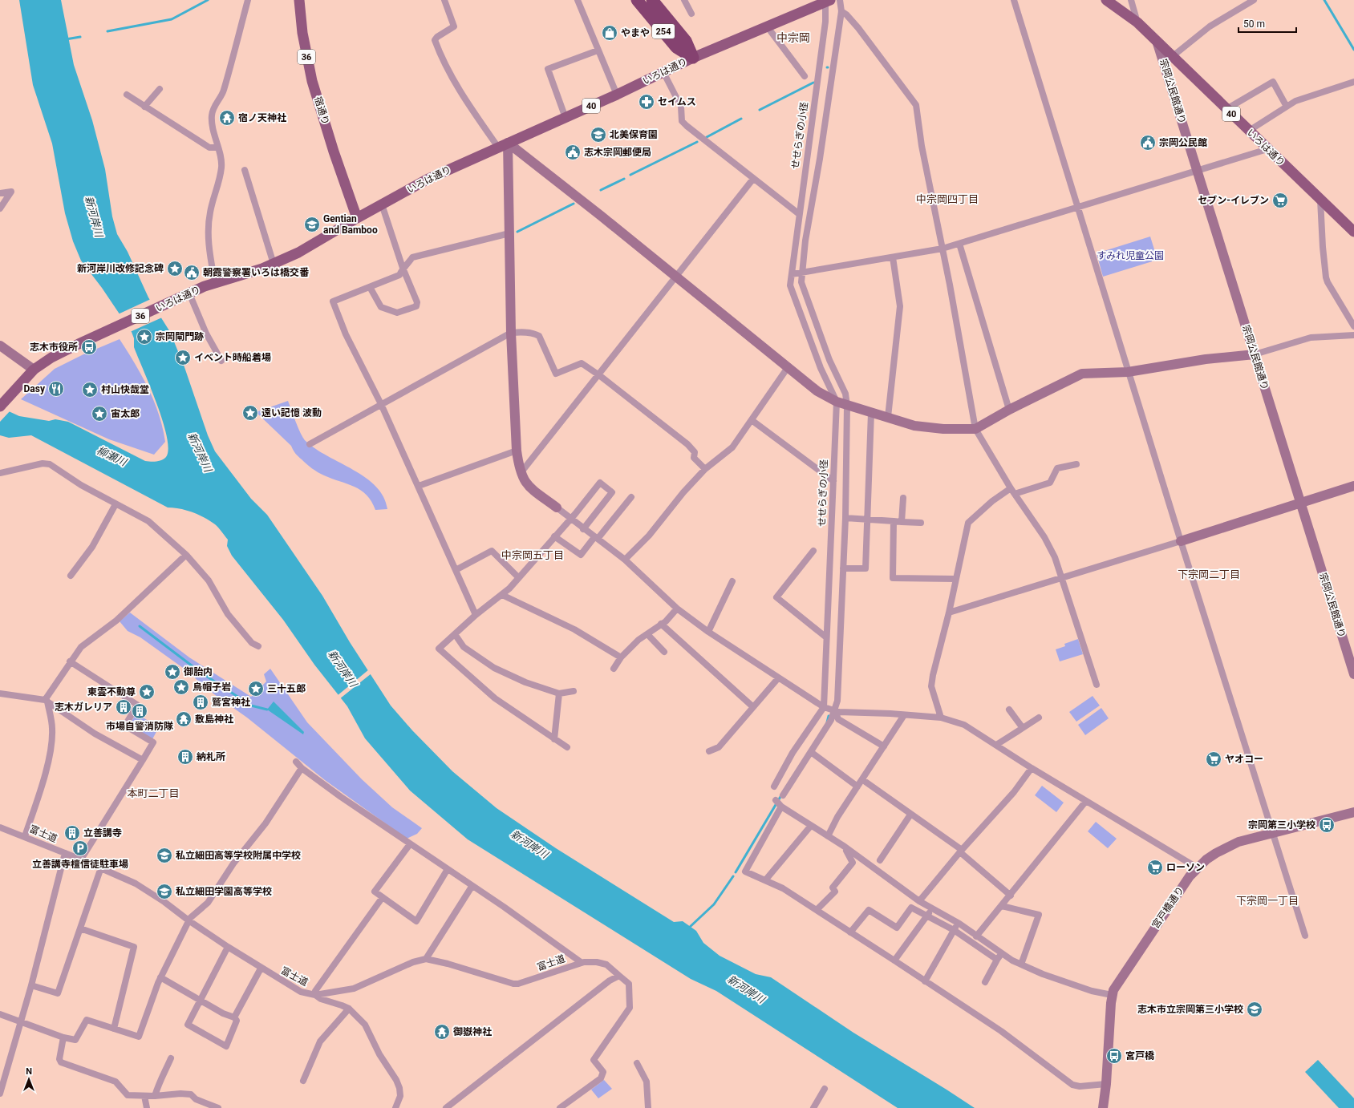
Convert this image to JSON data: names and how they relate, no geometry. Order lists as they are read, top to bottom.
{
  "streets": {
    "highway": ["254"],
    "main road": [
      "36",
      "いろは通り",
      "40",
      "宿通り"
    ],
    "street": [
      "宗岡公民館通り",
      "せせらぎの小径",
      "富士道",
      "宮戸橋通り"
    ]
  },
  "crossings": [
    ["254", "いろは通り"],
    ["36", "いろは通り"],
    ["いろは通り", "宗岡公民館通り"],
    ["いろは通り", "宿通り"],
    ["いろは通り", "せせらぎの小径"]
  ],
  "districts": [
    "中宗岡",
    "中宗岡四丁目",
    "中宗岡五丁目",
    "下宗岡二丁目",
    "本町二丁目",
    "下宗岡一丁目"
  ],
  "water": ["新河岸川", "柳瀬川"],
  "parks": ["すみれ児童公園"],
  "places": {
    "shop": ["やまや"],
    "pharmacy": ["セイムス"],
    "temple": ["宿ノ天神社", "敷島神社", "御嶽神社"],
    "school or university": [
      "北美保育園",
      "Gentian and Bamboo",
      "私立細田高等学校附属中学校",
      "私立細田学園高等学校",
      "志木市立宗岡第三小学校"
    ],
    "public building": ["宗岡公民館", "志木宗岡郵便局", "朝霞警察署いろは橋交番"],
    "supermarket": ["セブン-イレブン", "ヤオコー", "ローソン"],
    "place": [
      "新河岸川改修記念碑",
      "宗岡閘門跡",
      "イベント時船着場",
      "村山快哉堂",
      "遠い記憶 波動",
      "宙太郎",
      "御胎内",
      "烏帽子岩",
      "三十五郎",
      "東雲不動尊"
    ],
    "bus stop": ["志木市役所", "宗岡第三小学校", "宮戸橋"],
    "restaurant": ["Dasy"],
    "building": [
      "鷲宮神社",
      "志木ガレリア",
      "市場自警消防隊",
      "納札所",
      "立善講寺"
    ],
    "parking": ["立善講寺檀信徒駐車場"]
  },
  "scale_bar": "50 m",
  "north": "top"
}
